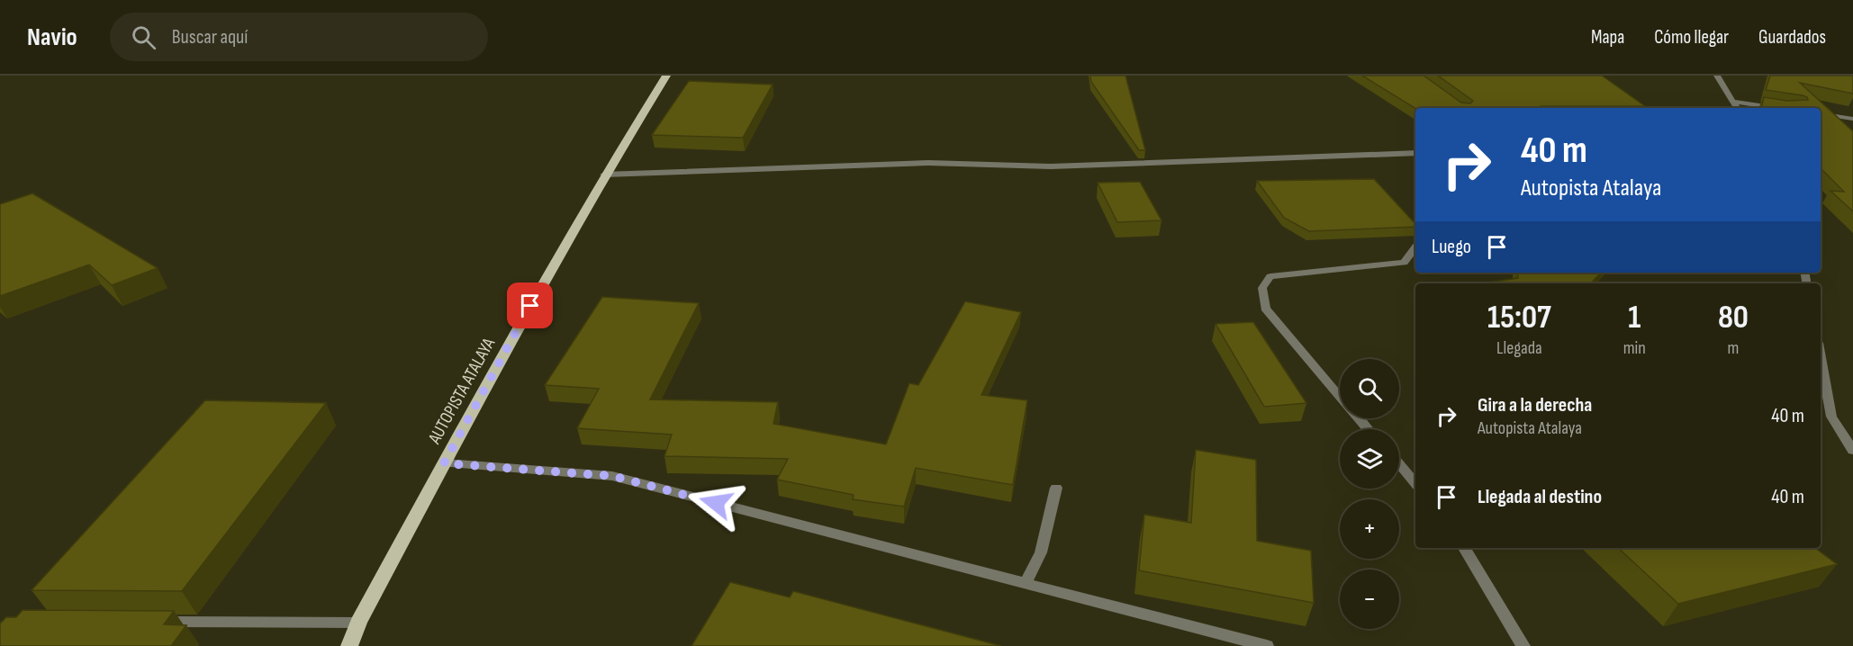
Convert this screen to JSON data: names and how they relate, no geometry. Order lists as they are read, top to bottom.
{
  "streets": {
    "main road": ["AUTOPISTA ATALAYA"]
  },
  "page": {
    "header": "Navio",
    "search": "Buscar aquí",
    "nav": ["Mapa", "Cómo llegar", "Guardados"],
    "turn": ["40 m", "Autopista Atalaya"],
    "then": "Luego",
    "eta": [
      "15:07",
      "Llegada",
      "1",
      "min",
      "80",
      "m"
    ],
    "map_buttons": ["+", "−"],
    "list": [
      {
        "name": "Gira a la derecha",
        "note": "Autopista Atalaya",
        "value": "40 m"
      },
      {
        "name": "Llegada al destino",
        "value": "40 m"
      }
    ]
  }
}
